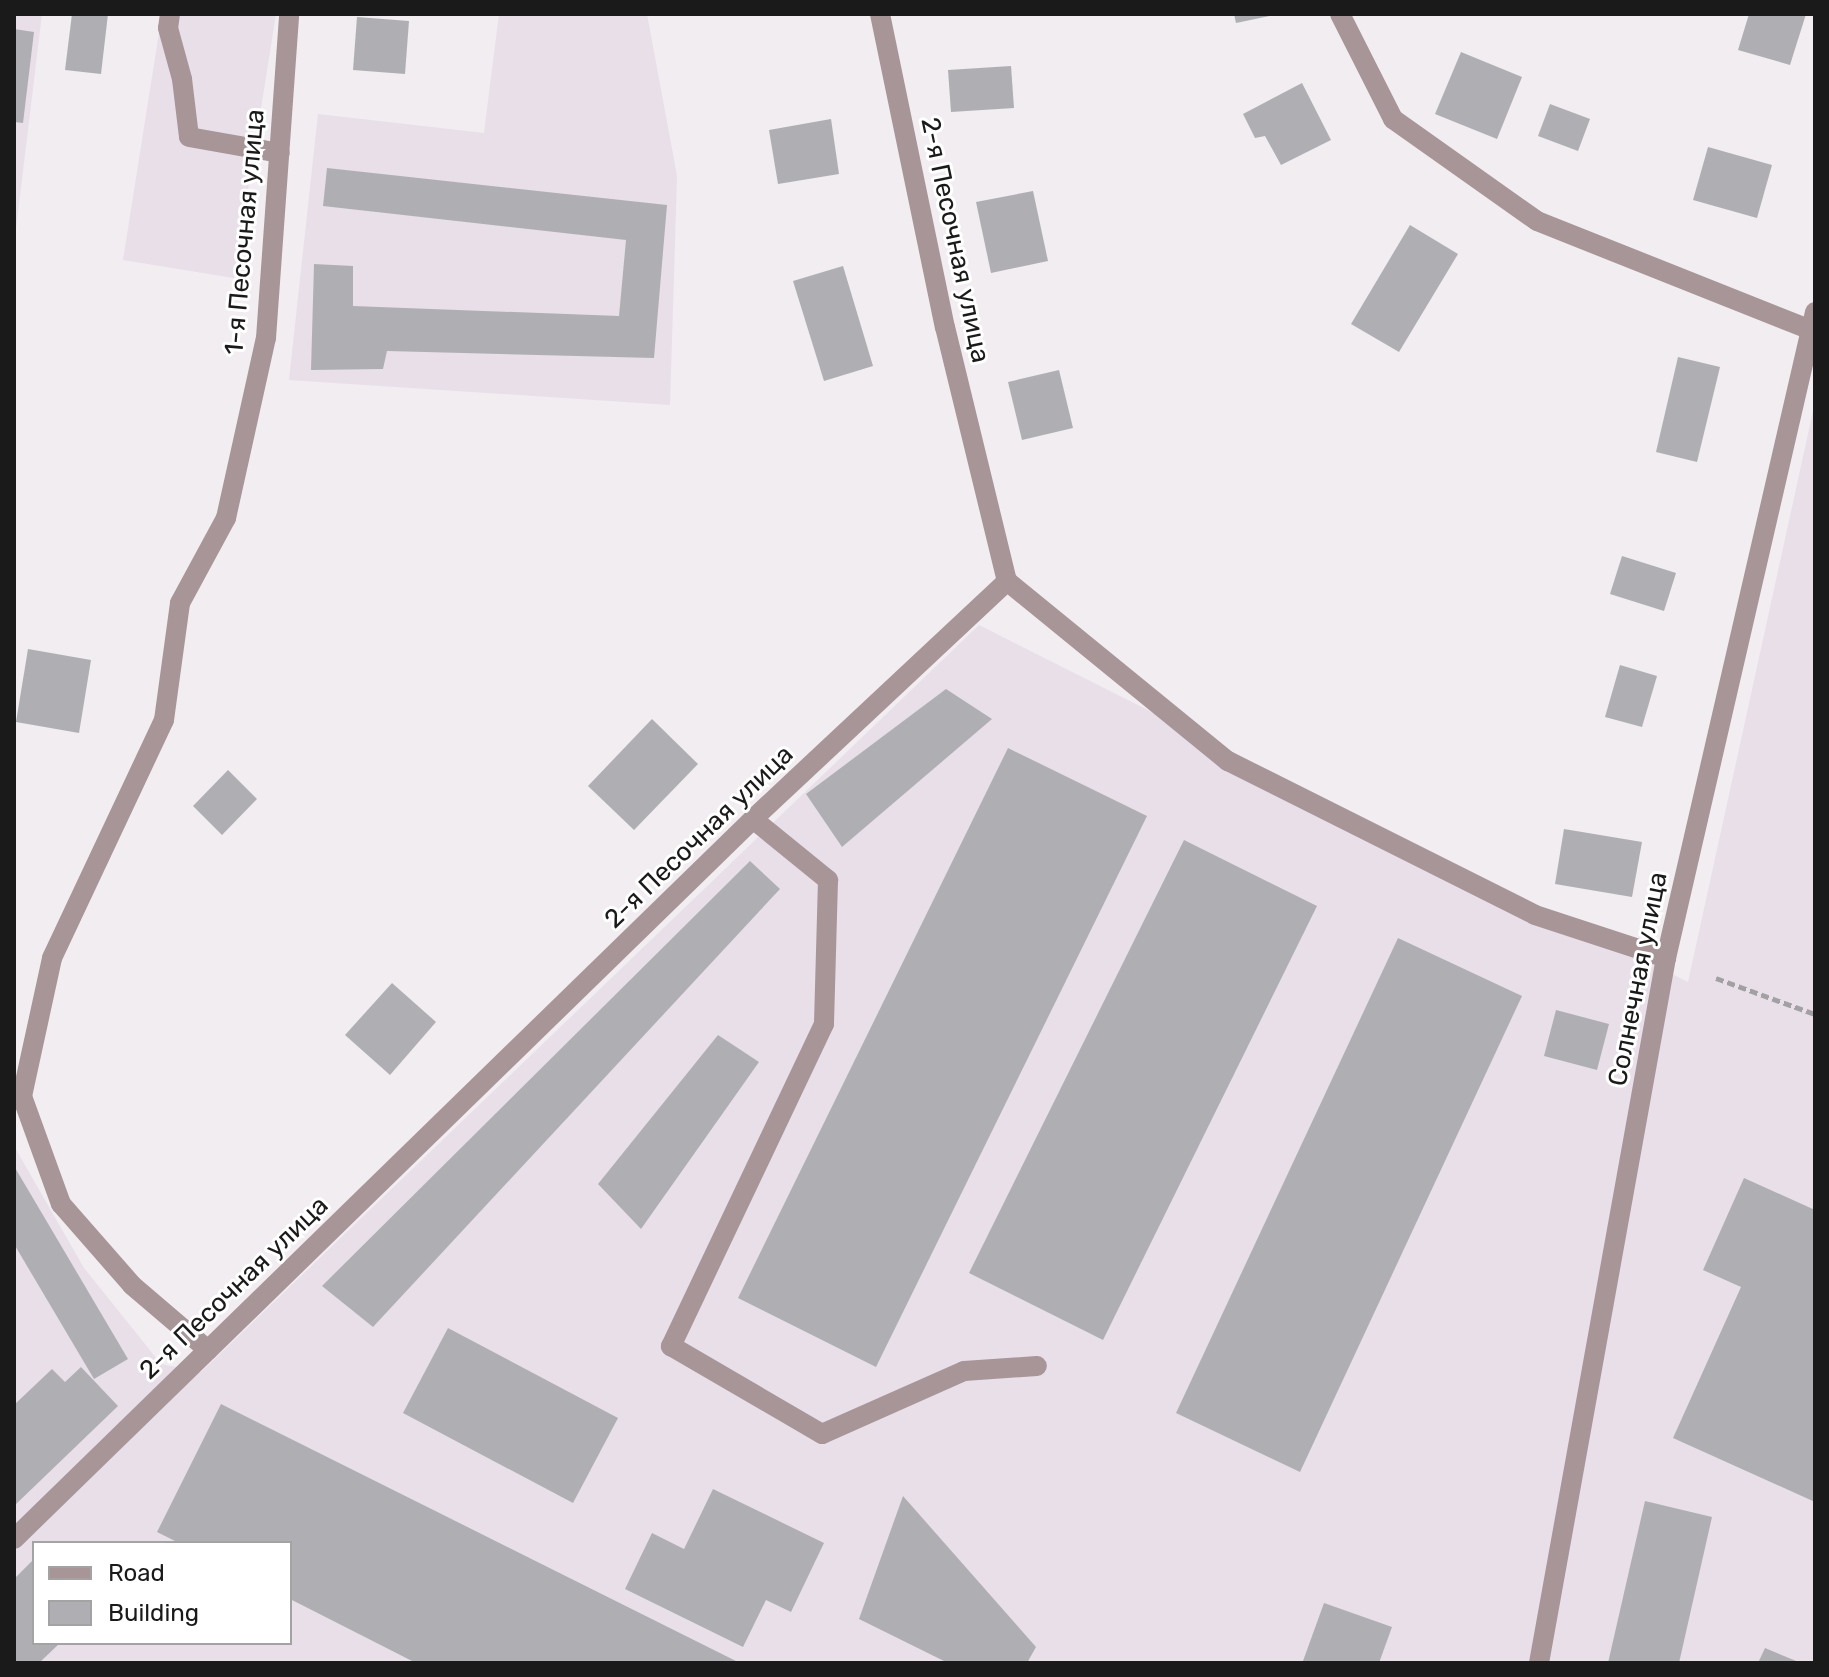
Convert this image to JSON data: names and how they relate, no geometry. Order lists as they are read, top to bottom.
{
  "streets": {
    "street": ["1-я Песочная улица", "2-я Песочная улица", "Солнечная улица"]
  },
  "crossings": [
    ["1-я Песочная улица", "2-я Песочная улица"]
  ],
  "legend": ["Road", "Building"]
}
